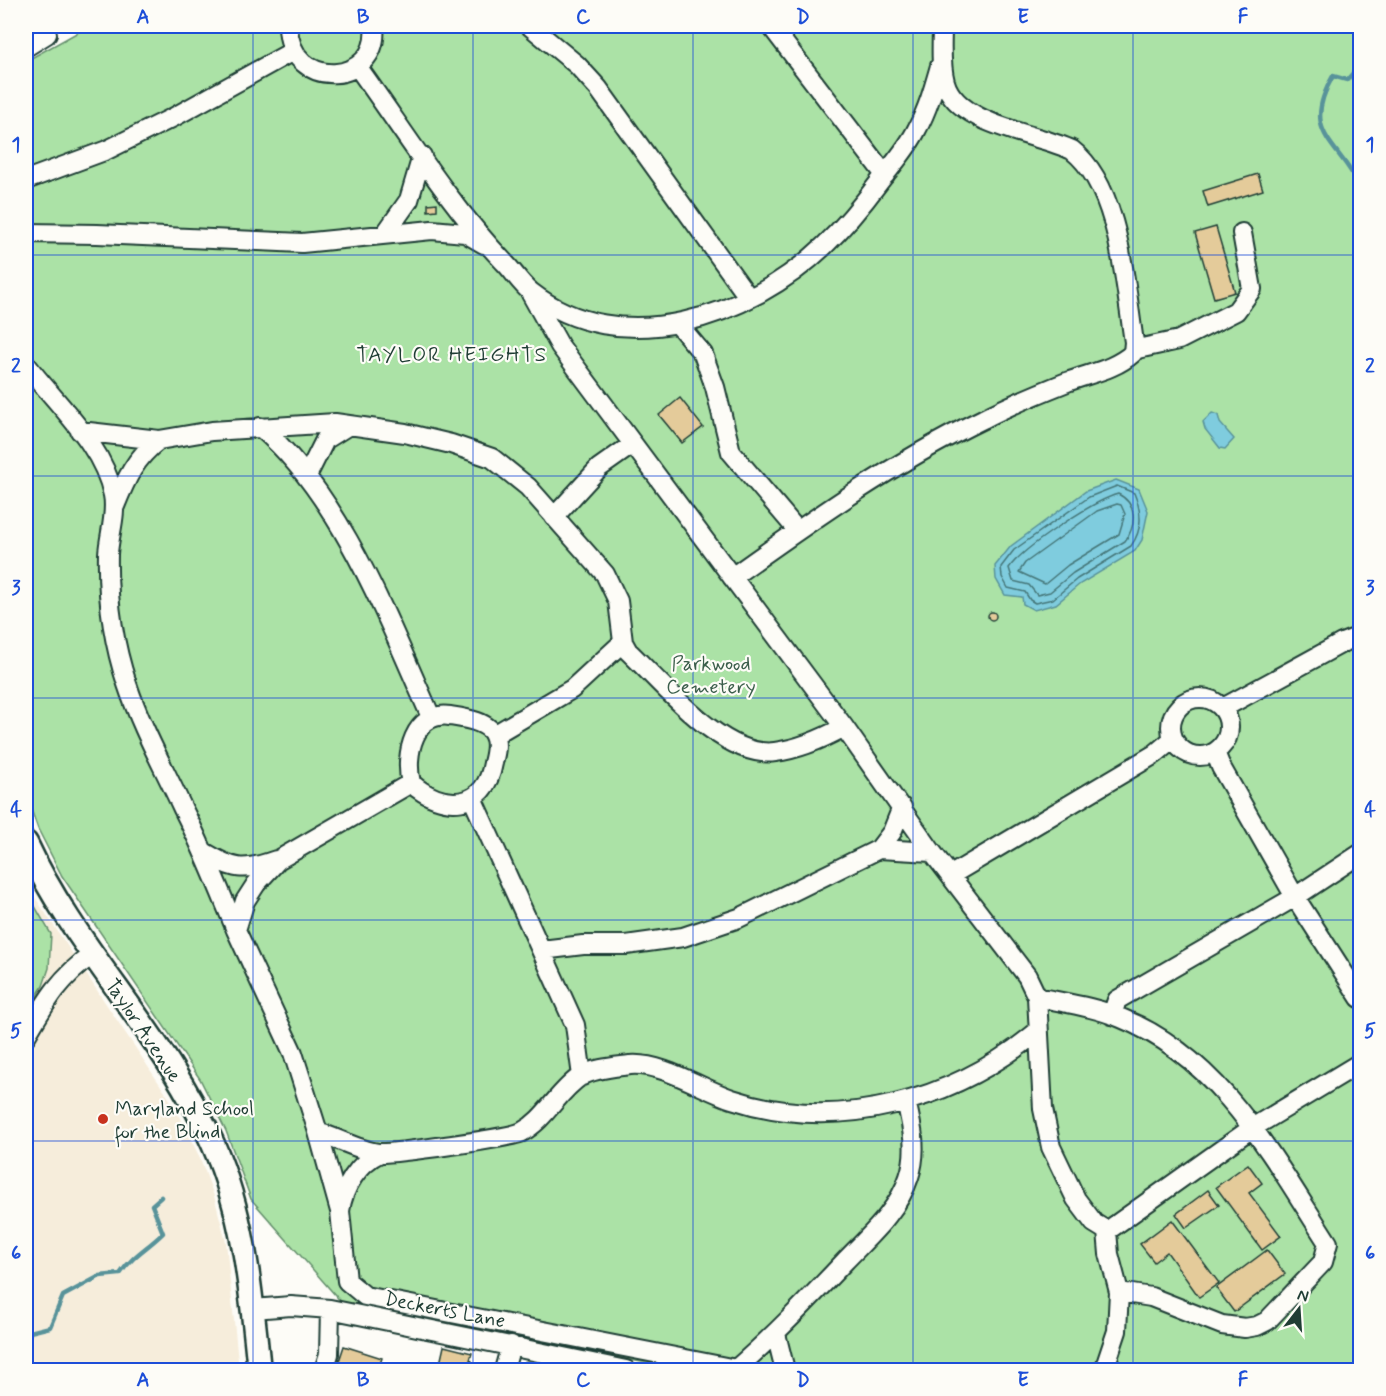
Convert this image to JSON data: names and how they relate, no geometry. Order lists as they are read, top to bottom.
{
  "streets": {
    "main road": ["Taylor Avenue"],
    "street": ["Deckerts Lane"]
  },
  "crossings": [
    ["Taylor Avenue", "Deckerts Lane"]
  ],
  "districts": ["TAYLOR HEIGHTS"],
  "parks": ["Parkwood Cemetery"],
  "places": ["Maryland School for the Blind"],
  "north": "top",
  "grid": {
    "columns": [
      "A",
      "B",
      "C",
      "D",
      "E",
      "F"
    ],
    "rows": [
      "1",
      "2",
      "3",
      "4",
      "5",
      "6"
    ]
  }
}
